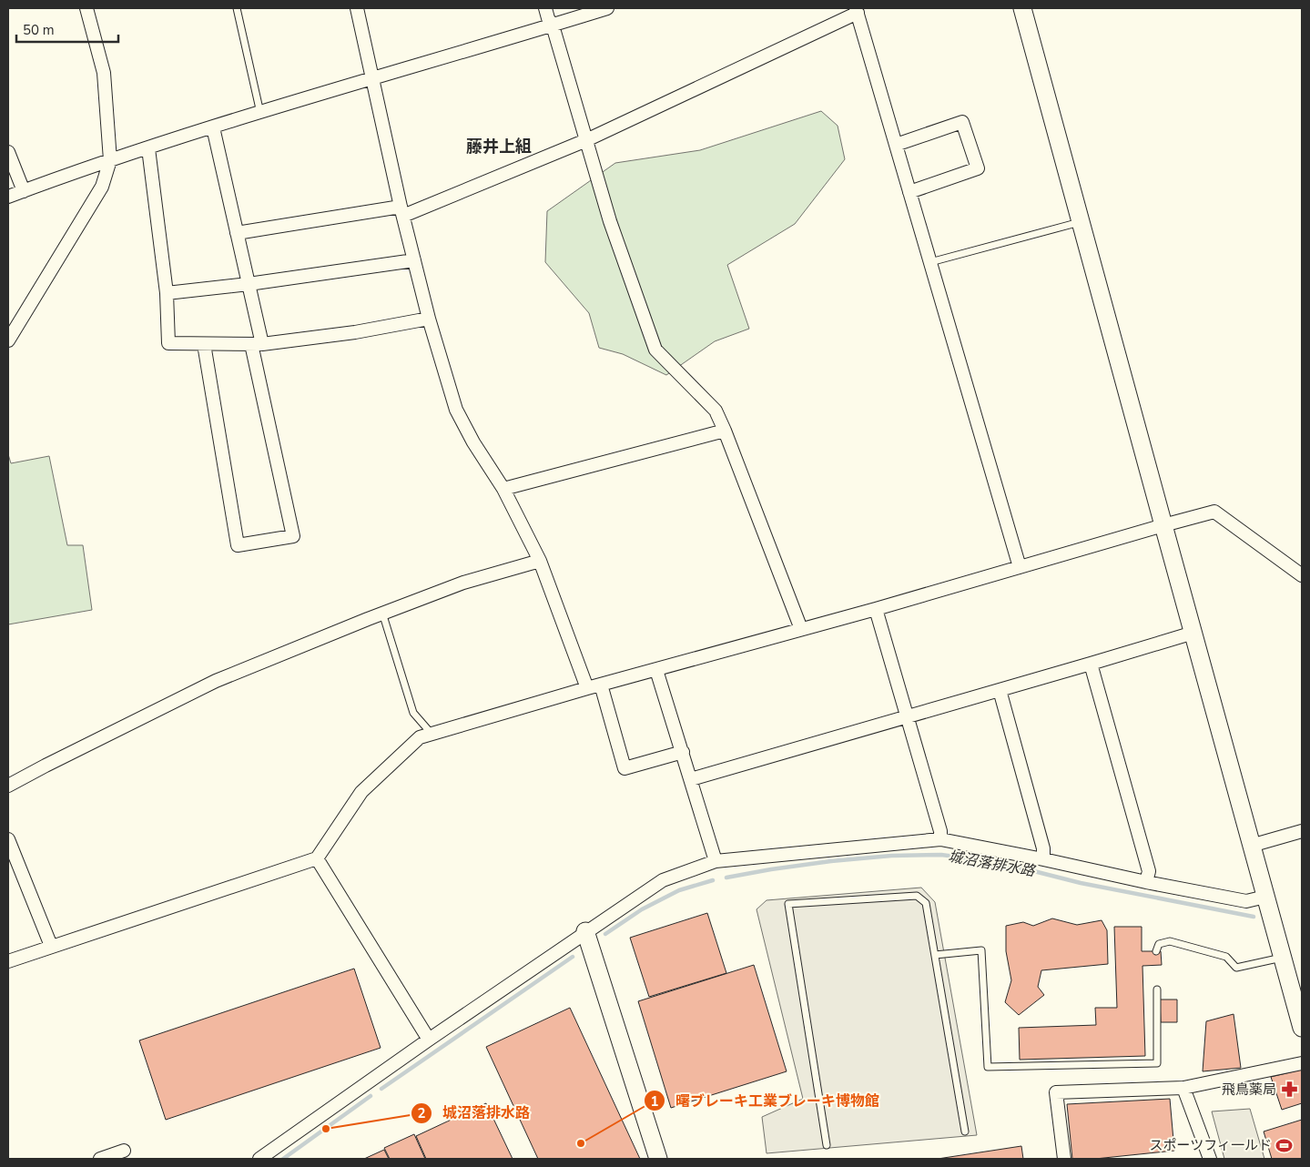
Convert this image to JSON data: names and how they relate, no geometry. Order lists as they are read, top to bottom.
{
  "districts": ["藤井上組"],
  "water": ["城沼落排水路"],
  "places": {
    "pharmacy": ["飛鳥薬局"],
    "other": ["城沼落排水路", "曙ブレーキ工業ブレーキ博物館"],
    "sports": ["スポーツフィ一ルド"]
  },
  "scale_bar": "50 m"
}
